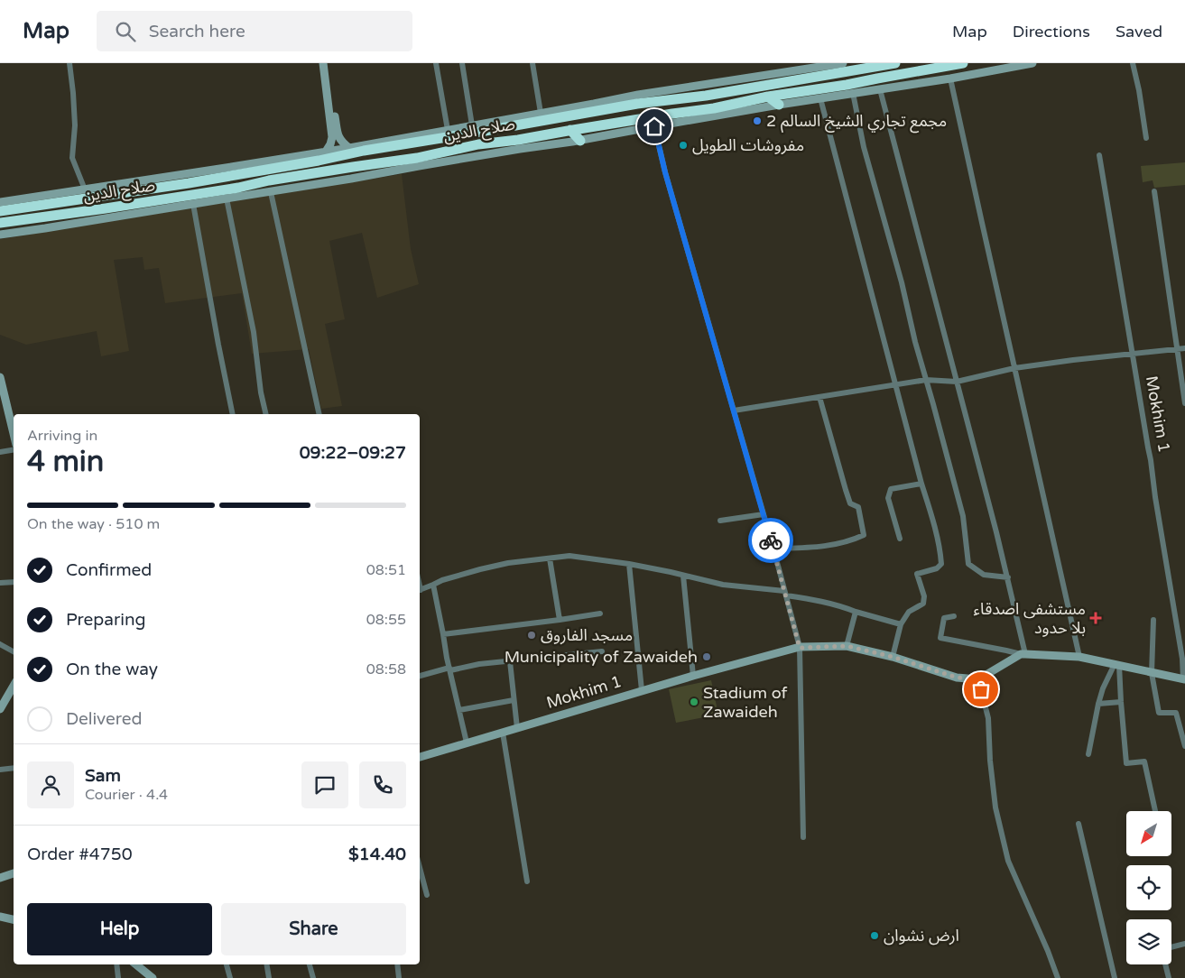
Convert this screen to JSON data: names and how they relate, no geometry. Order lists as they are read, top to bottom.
{
  "streets": {
    "highway": ["صلاح الدين"],
    "street": ["Mokhim 1"]
  },
  "places": {
    "other": [
      "مجمع تجاري الشيخ السالم 2",
      "مفروشات الطويل",
      "مسجد الفاروق",
      "Municipality of Zawaideh",
      "Stadium of Zawaideh",
      "ارض نشوان"
    ],
    "health": ["مستشفى اصدقاء بلا حدود"]
  },
  "north": "bottom left",
  "page": {
    "header": "Map",
    "search": "Search here",
    "nav": ["Map", "Directions", "Saved"],
    "heading": ["4 min", "Arriving in", "09:22–09:27"],
    "panel": [
      "Sam",
      "Courier · 4.4",
      "Order #4750",
      "$14.40"
    ],
    "bar": "On the way · 510 m",
    "list": [
      ["Confirmed", "08:51"],
      ["Preparing", "08:55"],
      ["On the way", "08:58"],
      "Delivered"
    ],
    "buttons": ["Help", "Share"]
  }
}
